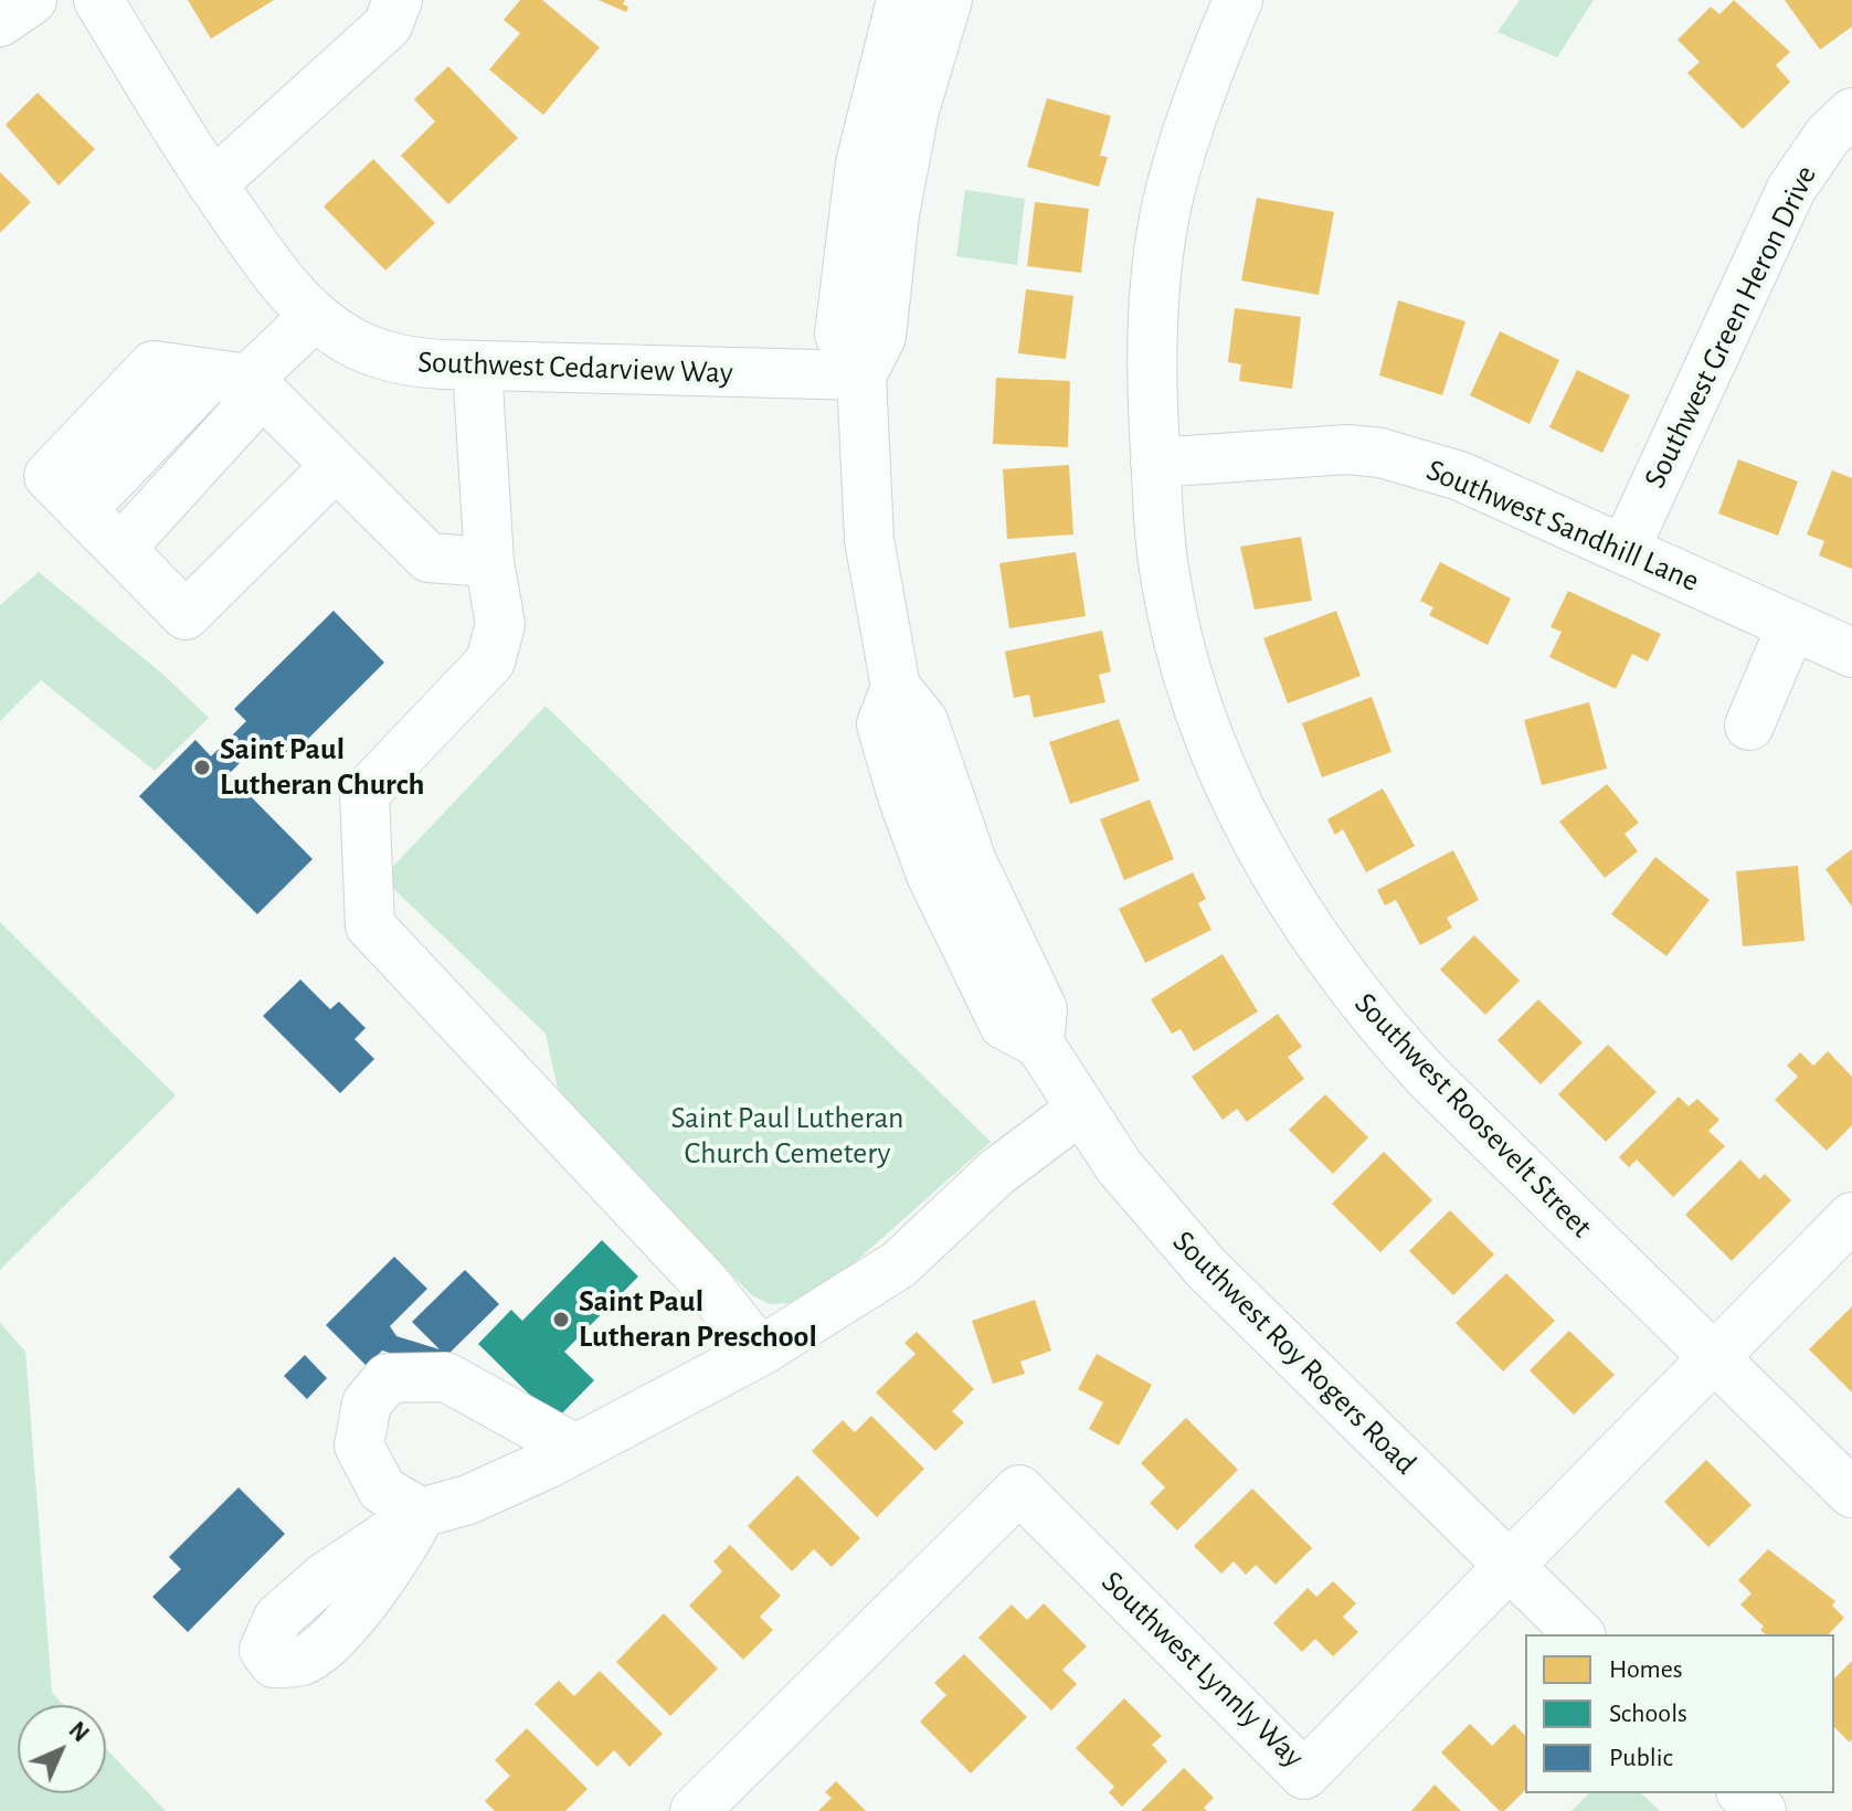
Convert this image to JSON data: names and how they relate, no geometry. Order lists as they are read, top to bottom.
{
  "streets": {
    "street": [
      "Southwest Green Heron Drive",
      "Southwest Cedarview Way",
      "Southwest Sandhill Lane",
      "Southwest Roosevelt Street",
      "Southwest Roy Rogers Road",
      "Southwest Lynnly Way"
    ]
  },
  "crossings": [
    ["Southwest Green Heron Drive", "Southwest Sandhill Lane"],
    ["Southwest Cedarview Way", "Southwest Roy Rogers Road"],
    ["Southwest Sandhill Lane", "Southwest Roosevelt Street"],
    ["Southwest Roosevelt Street", "Southwest Lynnly Way"],
    ["Southwest Roy Rogers Road", "Southwest Lynnly Way"]
  ],
  "parks": ["Saint Paul Lutheran Church Cemetery"],
  "places": ["Saint Paul Lutheran Church", "Saint Paul Lutheran Preschool"],
  "legend": ["Homes", "Schools", "Public"],
  "north": "top right"
}
